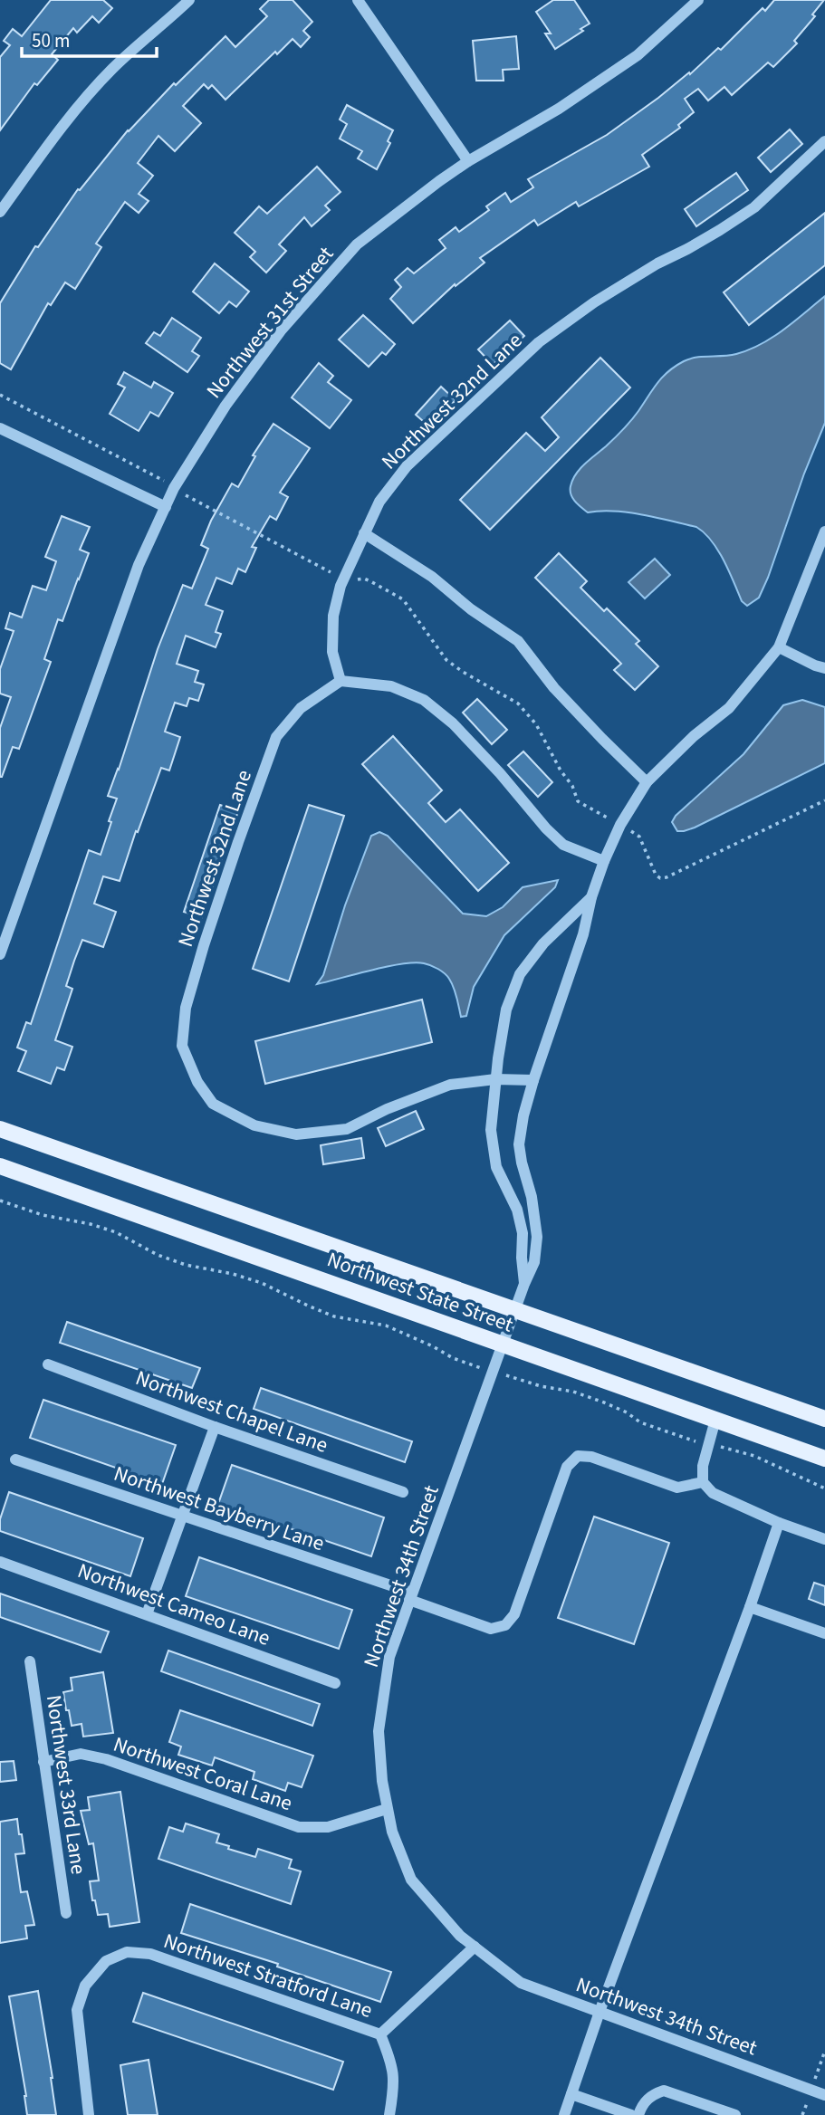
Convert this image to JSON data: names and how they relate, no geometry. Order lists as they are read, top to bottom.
{
  "streets": {
    "main road": ["Northwest State Street"],
    "street": [
      "Northwest 31st Street",
      "Northwest 32nd Lane",
      "Northwest Chapel Lane",
      "Northwest Bayberry Lane",
      "Northwest 34th Street",
      "Northwest Cameo Lane",
      "Northwest Coral Lane",
      "Northwest 33rd Lane",
      "Northwest Stratford Lane"
    ]
  },
  "crossings": [
    ["Northwest State Street", "Northwest 34th Street"],
    ["Northwest Bayberry Lane", "Northwest 34th Street"],
    ["Northwest 34th Street", "Northwest Coral Lane"],
    ["Northwest 34th Street", "Northwest Stratford Lane"],
    ["Northwest Coral Lane", "Northwest 33rd Lane"]
  ],
  "scale_bar": "50 m"
}
